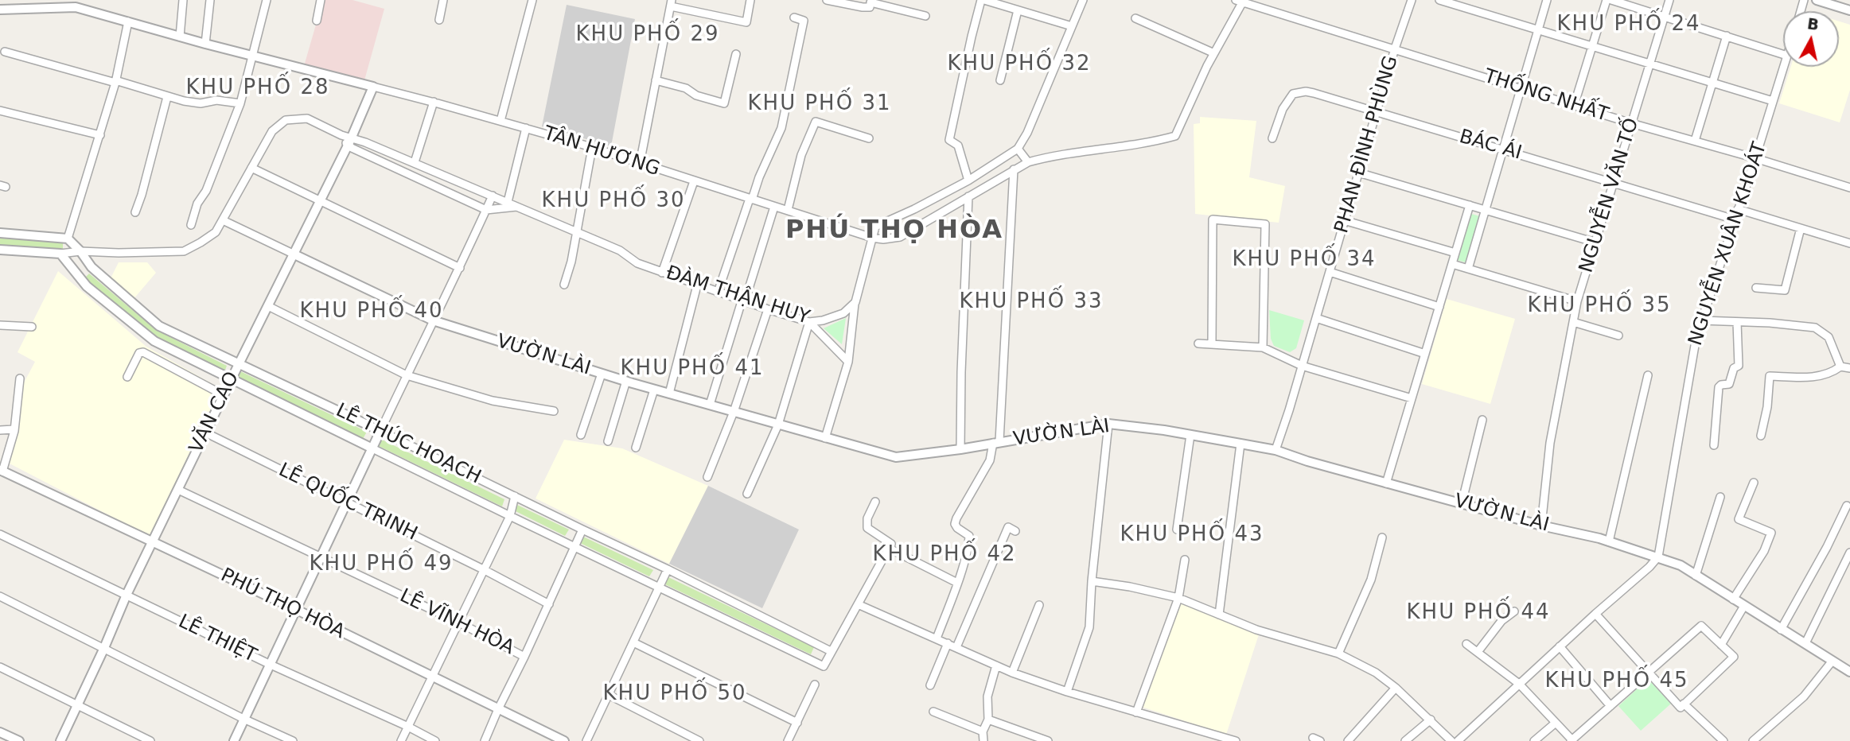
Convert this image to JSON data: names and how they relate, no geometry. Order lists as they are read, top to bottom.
{
  "streets": {
    "street": [
      "THỐNG NHẤT",
      "PHAN ĐÌNH PHÙNG",
      "BÁC ÁI",
      "TÂN HƯƠNG",
      "NGUYỄN VĂN TỐ",
      "NGUYỄN XUÂN KHOÁT",
      "ĐÀM THẬN HUY",
      "VƯỜN LÀI",
      "VĂN CAO",
      "LÊ THÚC HOẠCH",
      "LÊ QUỐC TRINH",
      "PHÚ THỌ HÒA",
      "LÊ VĨNH HÒA",
      "LÊ THIỆT"
    ]
  },
  "crossings": [
    ["THỐNG NHẤT", "PHAN ĐÌNH PHÙNG"],
    ["THỐNG NHẤT", "NGUYỄN VĂN TỐ"],
    ["THỐNG NHẤT", "NGUYỄN XUÂN KHOÁT"],
    ["PHAN ĐÌNH PHÙNG", "BÁC ÁI"],
    ["PHAN ĐÌNH PHÙNG", "VƯỜN LÀI"],
    ["BÁC ÁI", "NGUYỄN VĂN TỐ"],
    ["BÁC ÁI", "NGUYỄN XUÂN KHOÁT"],
    ["TÂN HƯƠNG", "VĂN CAO"],
    ["NGUYỄN VĂN TỐ", "VƯỜN LÀI"],
    ["NGUYỄN XUÂN KHOÁT", "VƯỜN LÀI"],
    ["ĐÀM THẬN HUY", "VĂN CAO"],
    ["ĐÀM THẬN HUY", "LÊ THÚC HOẠCH"],
    ["VƯỜN LÀI", "VĂN CAO"],
    ["VĂN CAO", "LÊ THÚC HOẠCH"],
    ["VĂN CAO", "LÊ QUỐC TRINH"],
    ["VĂN CAO", "PHÚ THỌ HÒA"],
    ["VĂN CAO", "LÊ VĨNH HÒA"],
    ["VĂN CAO", "LÊ THIỆT"]
  ],
  "districts": [
    "KHU PHỐ 24",
    "KHU PHỐ 29",
    "KHU PHỐ 32",
    "KHU PHỐ 28",
    "KHU PHỐ 31",
    "KHU PHỐ 30",
    "PHÚ THỌ HÒA",
    "KHU PHỐ 34",
    "KHU PHỐ 33",
    "KHU PHỐ 35",
    "KHU PHỐ 40",
    "KHU PHỐ 41",
    "KHU PHỐ 43",
    "KHU PHỐ 42",
    "KHU PHỐ 49",
    "KHU PHỐ 44",
    "KHU PHỐ 45",
    "KHU PHỐ 50"
  ],
  "north": "top"
}
